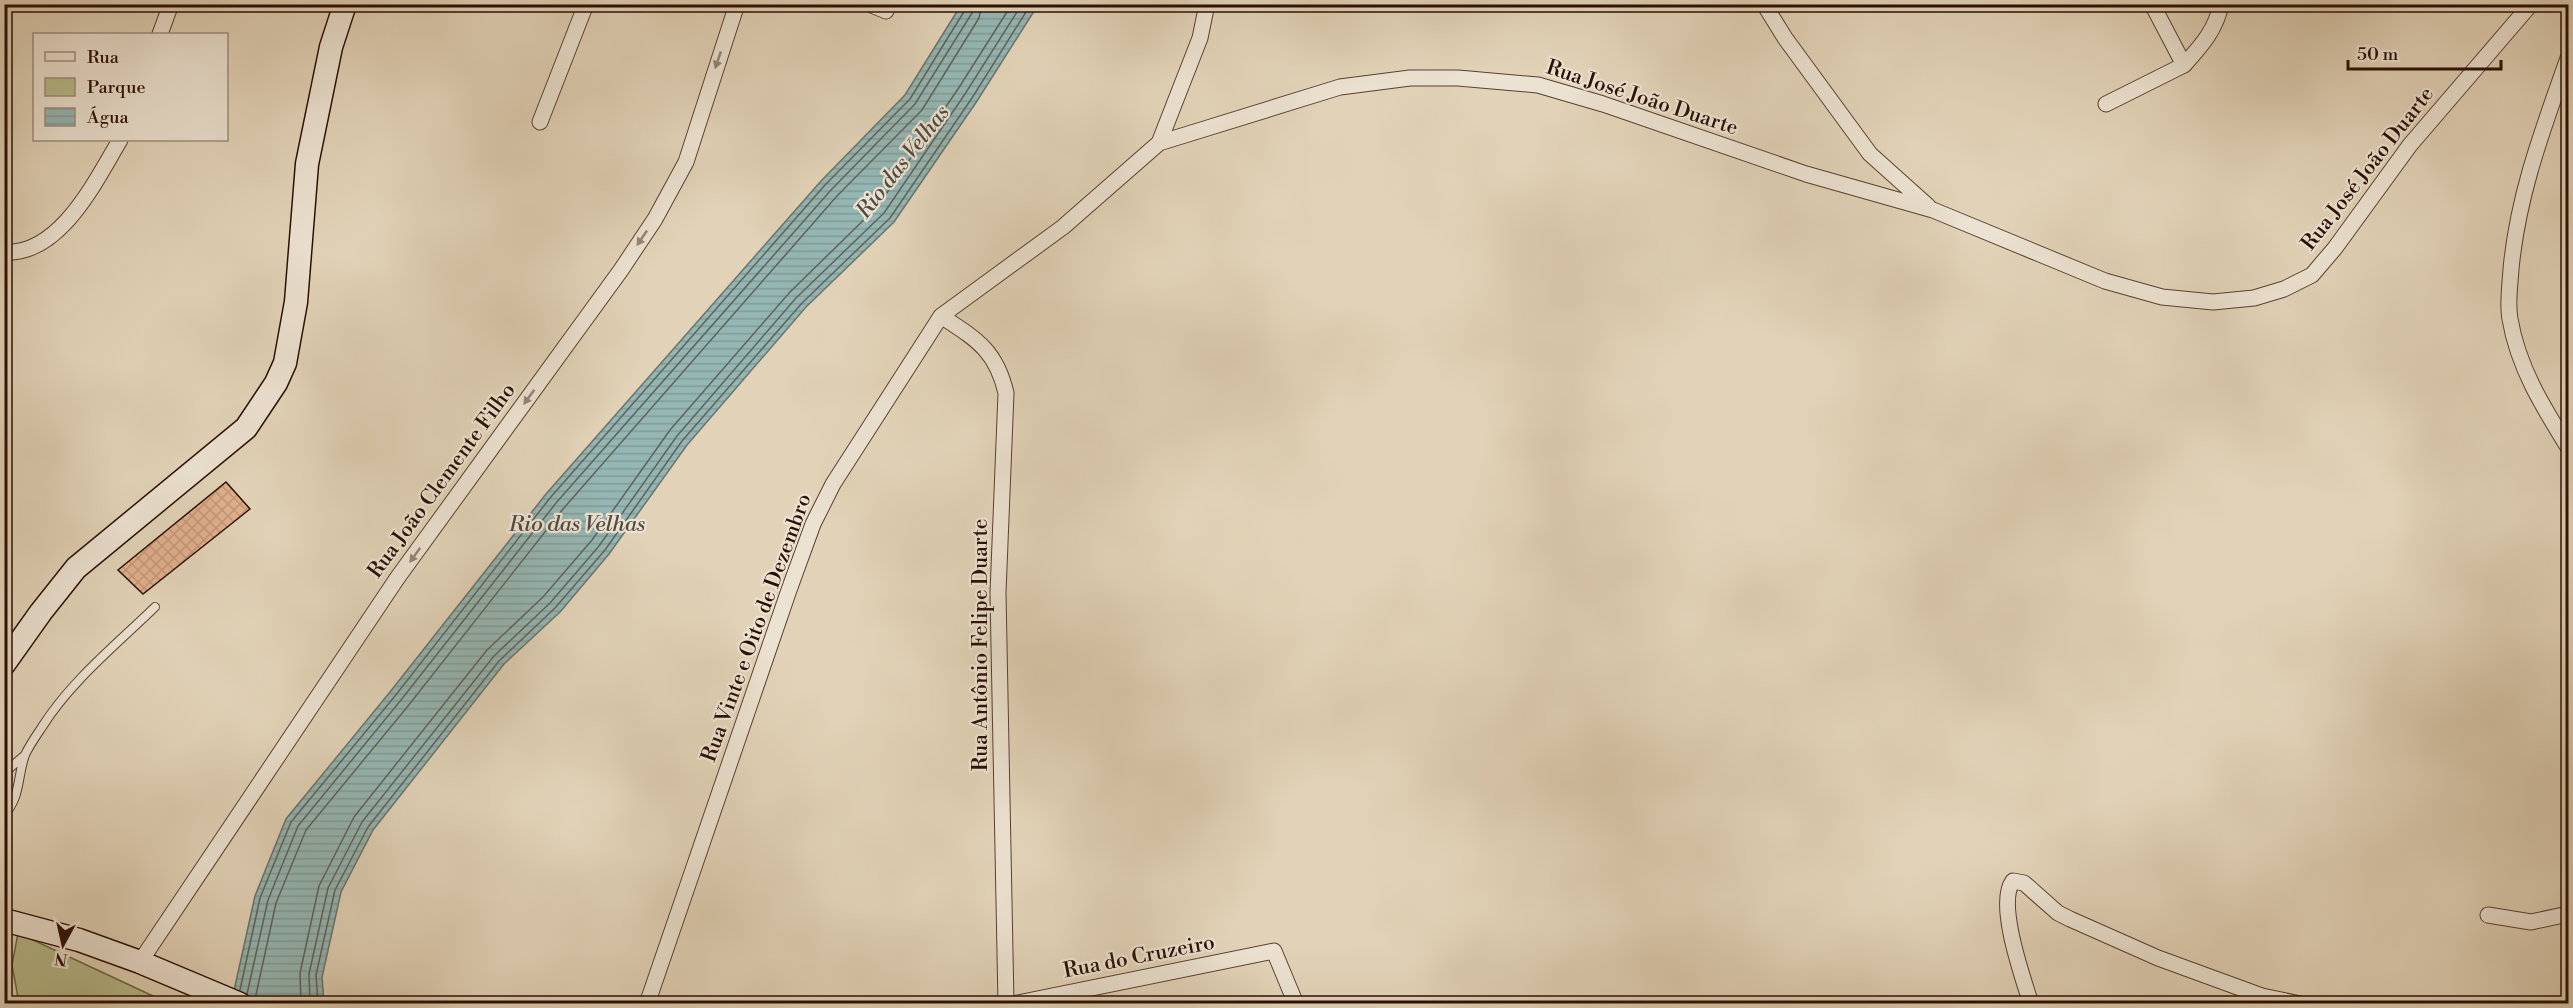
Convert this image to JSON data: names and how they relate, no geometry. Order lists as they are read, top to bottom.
{
  "streets": {
    "street": [
      "Rua José João Duarte",
      "Rua João Clemente Filho",
      "Rua Vinte e Oito de Dezembro",
      "Rua Antônio Felipe Duarte",
      "Rua do Cruzeiro"
    ]
  },
  "crossings": [
    ["Rua José João Duarte", "Rua Vinte e Oito de Dezembro"],
    ["Rua Vinte e Oito de Dezembro", "Rua Antônio Felipe Duarte"]
  ],
  "one_way": ["Rua João Clemente Filho"],
  "water": ["Rio das Velhas"],
  "legend": ["Rua", "Parque", "Água"],
  "scale_bar": "50 m",
  "north": "bottom"
}
